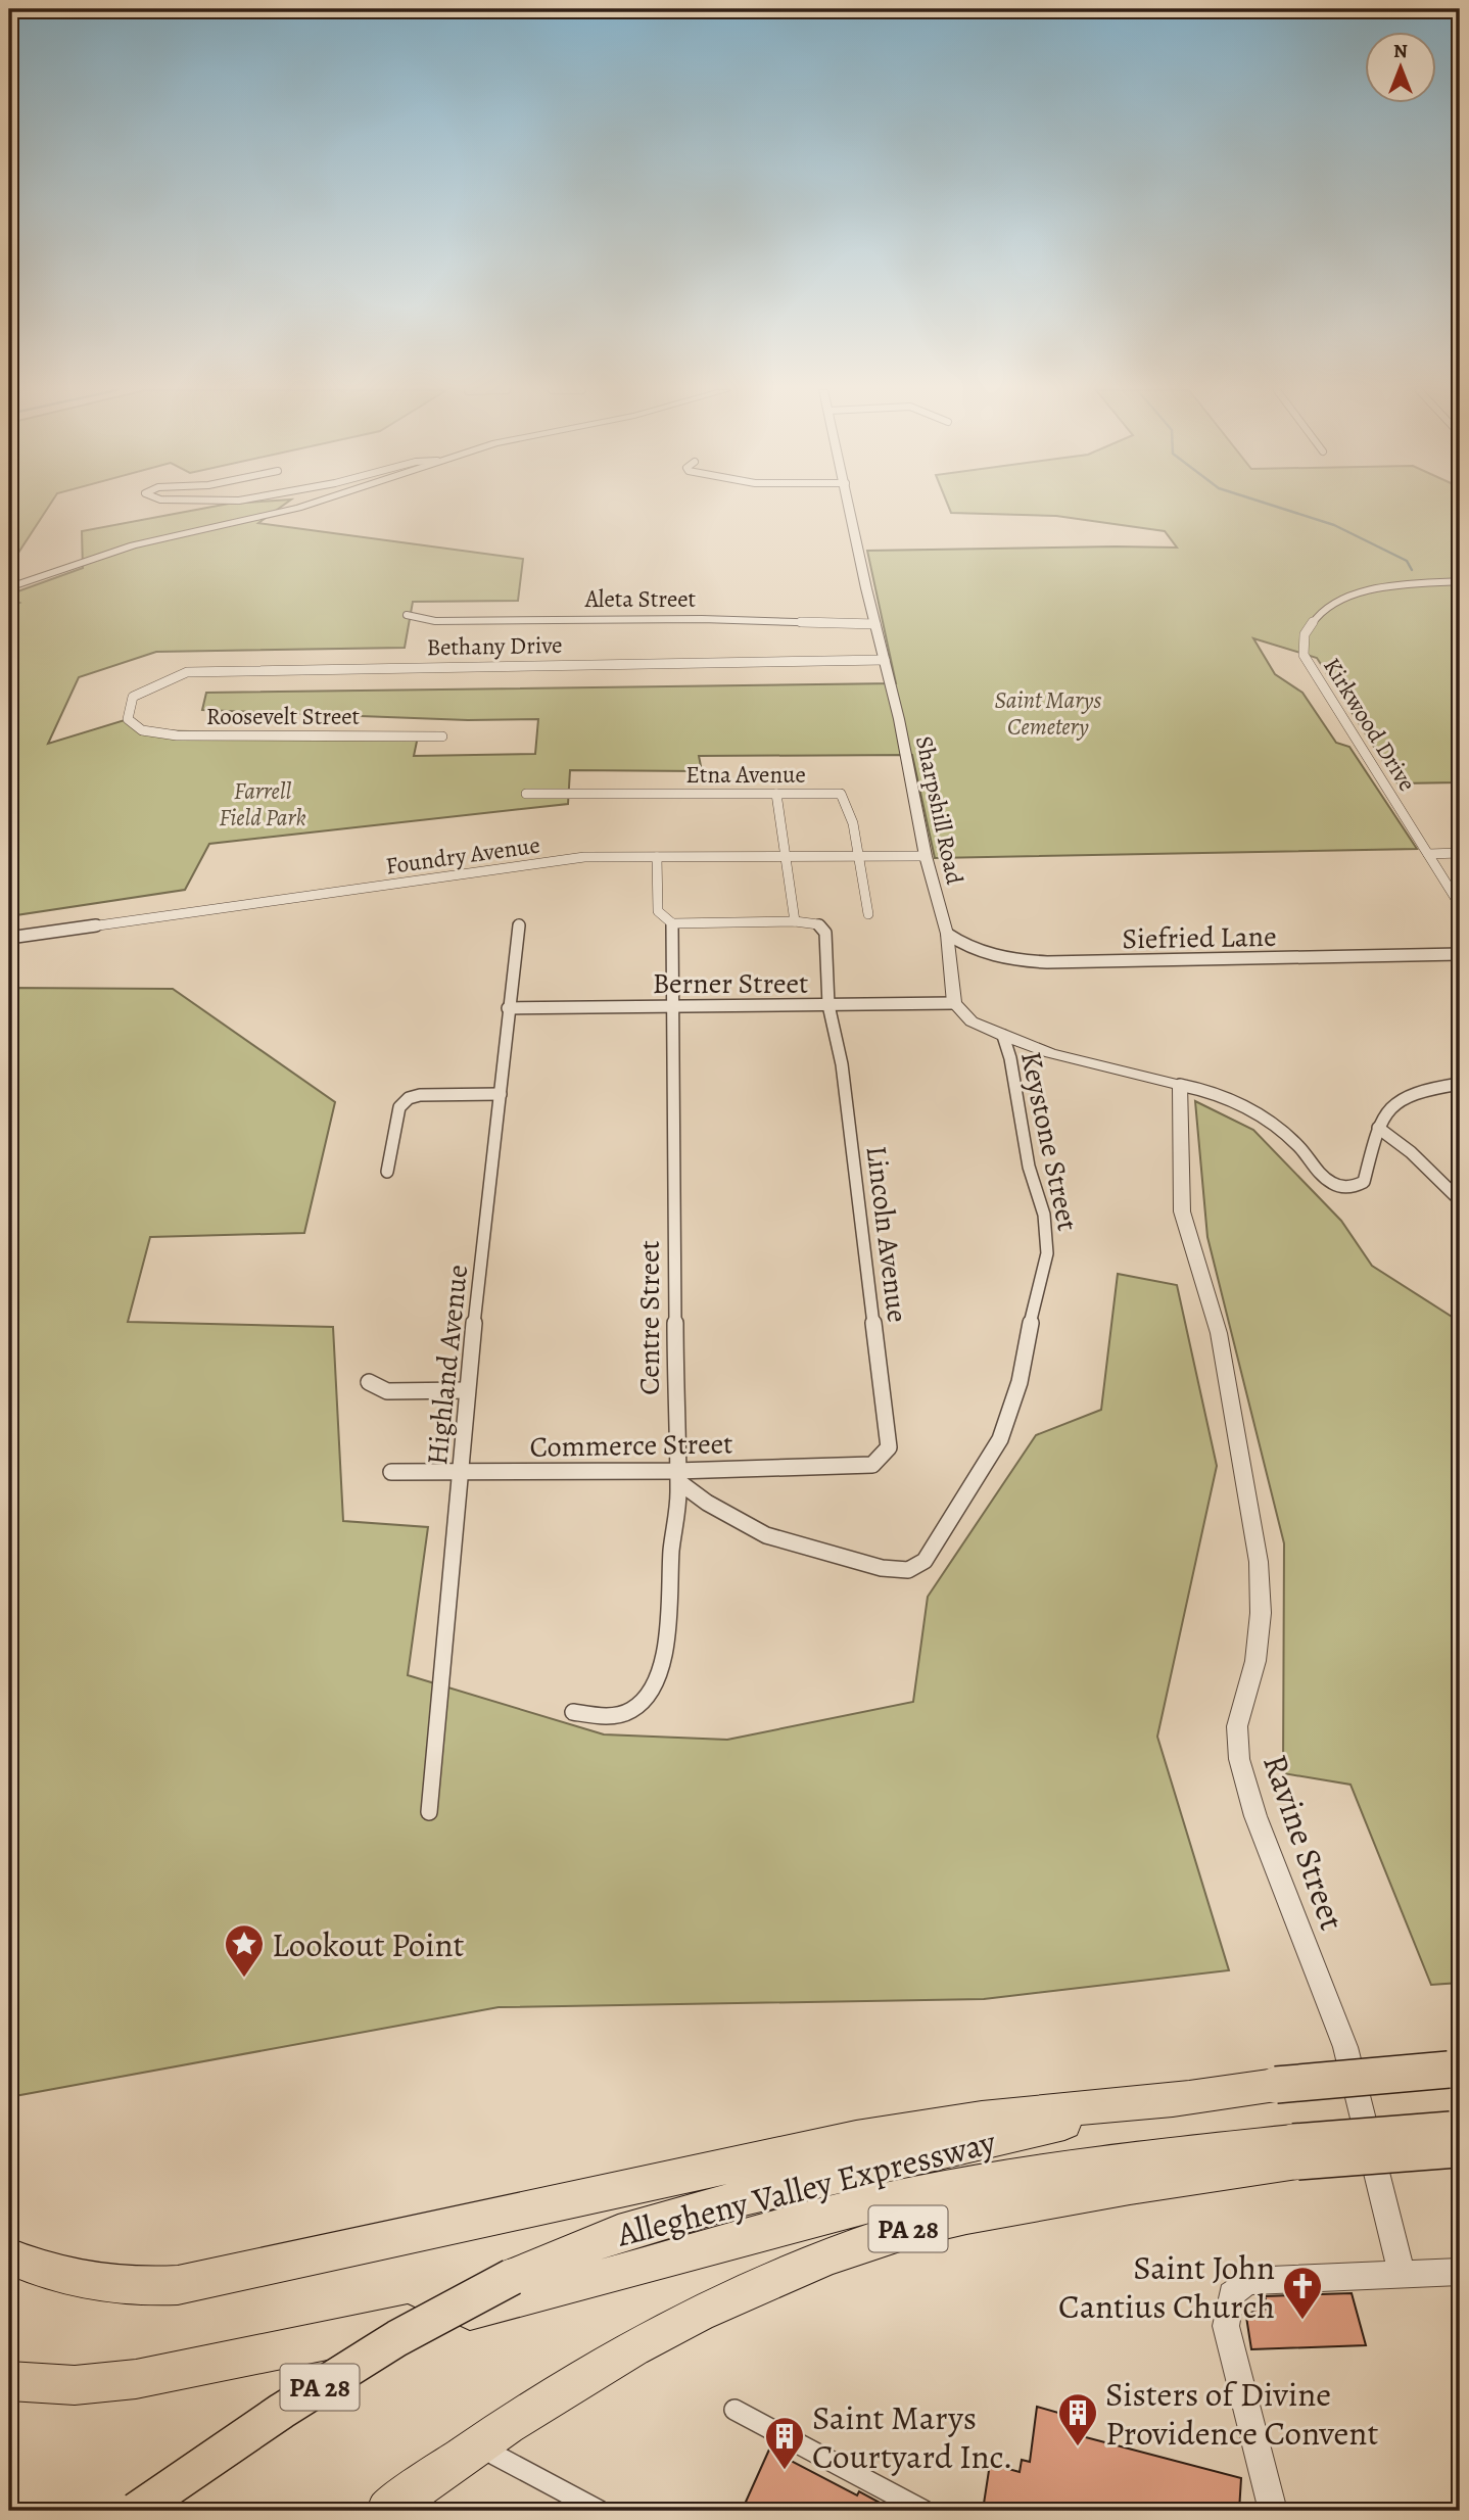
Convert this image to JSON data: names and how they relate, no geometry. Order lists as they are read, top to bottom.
{
  "streets": {
    "highway": ["Allegheny Valley Expressway", "PA 28"],
    "street": [
      "Aleta Street",
      "Bethany Drive",
      "Roosevelt Street",
      "Kirkwood Drive",
      "Etna Avenue",
      "Sharpshill Road",
      "Foundry Avenue",
      "Siefried Lane",
      "Berner Street",
      "Keystone Street",
      "Lincoln Avenue",
      "Centre Street",
      "Highland Avenue",
      "Commerce Street",
      "Ravine Street"
    ]
  },
  "crossings": [
    ["Aleta Street", "Sharpshill Road"],
    ["Bethany Drive", "Roosevelt Street"],
    ["Bethany Drive", "Sharpshill Road"],
    ["Etna Avenue", "Foundry Avenue"],
    ["Sharpshill Road", "Foundry Avenue"],
    ["Sharpshill Road", "Siefried Lane"],
    ["Sharpshill Road", "Berner Street"],
    ["Foundry Avenue", "Centre Street"],
    ["Berner Street", "Lincoln Avenue"],
    ["Berner Street", "Centre Street"],
    ["Berner Street", "Highland Avenue"],
    ["Keystone Street", "Centre Street"],
    ["Keystone Street", "Commerce Street"],
    ["Lincoln Avenue", "Commerce Street"],
    ["Centre Street", "Commerce Street"],
    ["Highland Avenue", "Commerce Street"]
  ],
  "parks": ["Saint Marys Cemetery", "Farrell Field Park"],
  "places": {
    "place": ["Lookout Point"],
    "church": ["Saint John Cantius Church"],
    "building": ["Sisters of Divine Providence Convent", "Saint Marys Courtyard Inc."]
  },
  "north": "top"
}
